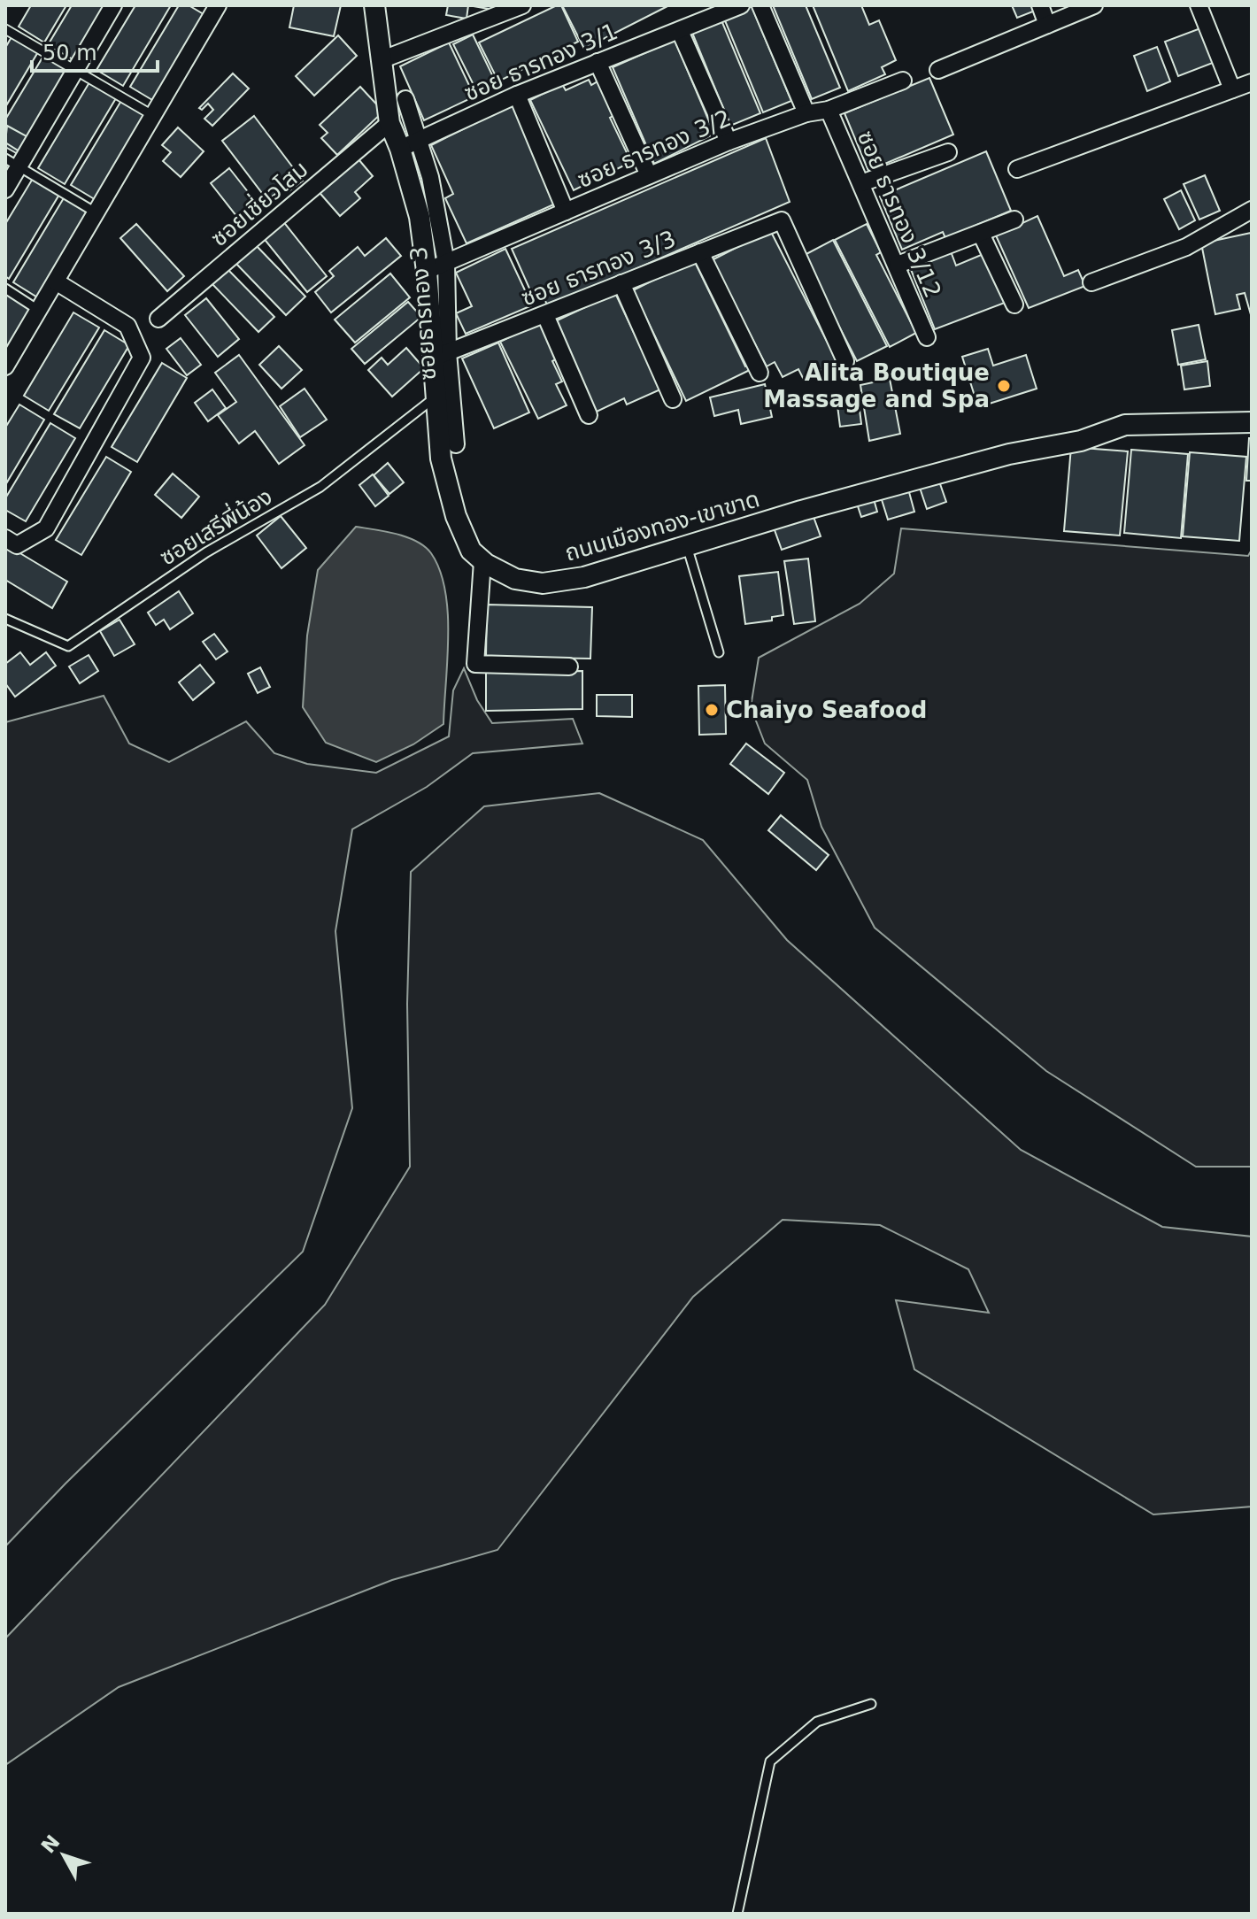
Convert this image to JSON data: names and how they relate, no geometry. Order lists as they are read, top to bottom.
{
  "streets": {
    "street": [
      "ซอย ธารทอง 3/1",
      "ซอย ธารทอง 3/2",
      "ซอยเชี่ยวโสม",
      "ซอย ธารทอง 3/12",
      "ซอย ธารทอง 3/3",
      "ซอยธารทอง 3",
      "ถนนเมืองทอง-เขาขาด"
    ],
    "lane": ["ซอยเสรีพี่น้อง"]
  },
  "crossings": [
    ["ซอย ธารทอง 3/1", "ซอยธารทอง 3"],
    ["ซอย ธารทอง 3/1", "ถนนเมืองทอง-เขาขาด"],
    ["ซอย ธารทอง 3/2", "ซอย ธารทอง 3/12"],
    ["ซอย ธารทอง 3/2", "ซอยธารทอง 3"],
    ["ซอย ธารทอง 3/2", "ถนนเมืองทอง-เขาขาด"],
    ["ซอยเชี่ยวโสม", "ถนนเมืองทอง-เขาขาด"],
    ["ซอย ธารทอง 3/3", "ซอยธารทอง 3"],
    ["ซอย ธารทอง 3/3", "ถนนเมืองทอง-เขาขาด"],
    ["ซอยธารทอง 3", "ถนนเมืองทอง-เขาขาด"],
    ["ถนนเมืองทอง-เขาขาด", "ซอยเสรีพี่น้อง"]
  ],
  "places": ["Alita Boutique Massage and Spa", "Chaiyo Seafood"],
  "scale_bar": "50 m",
  "north": "top left"
}
